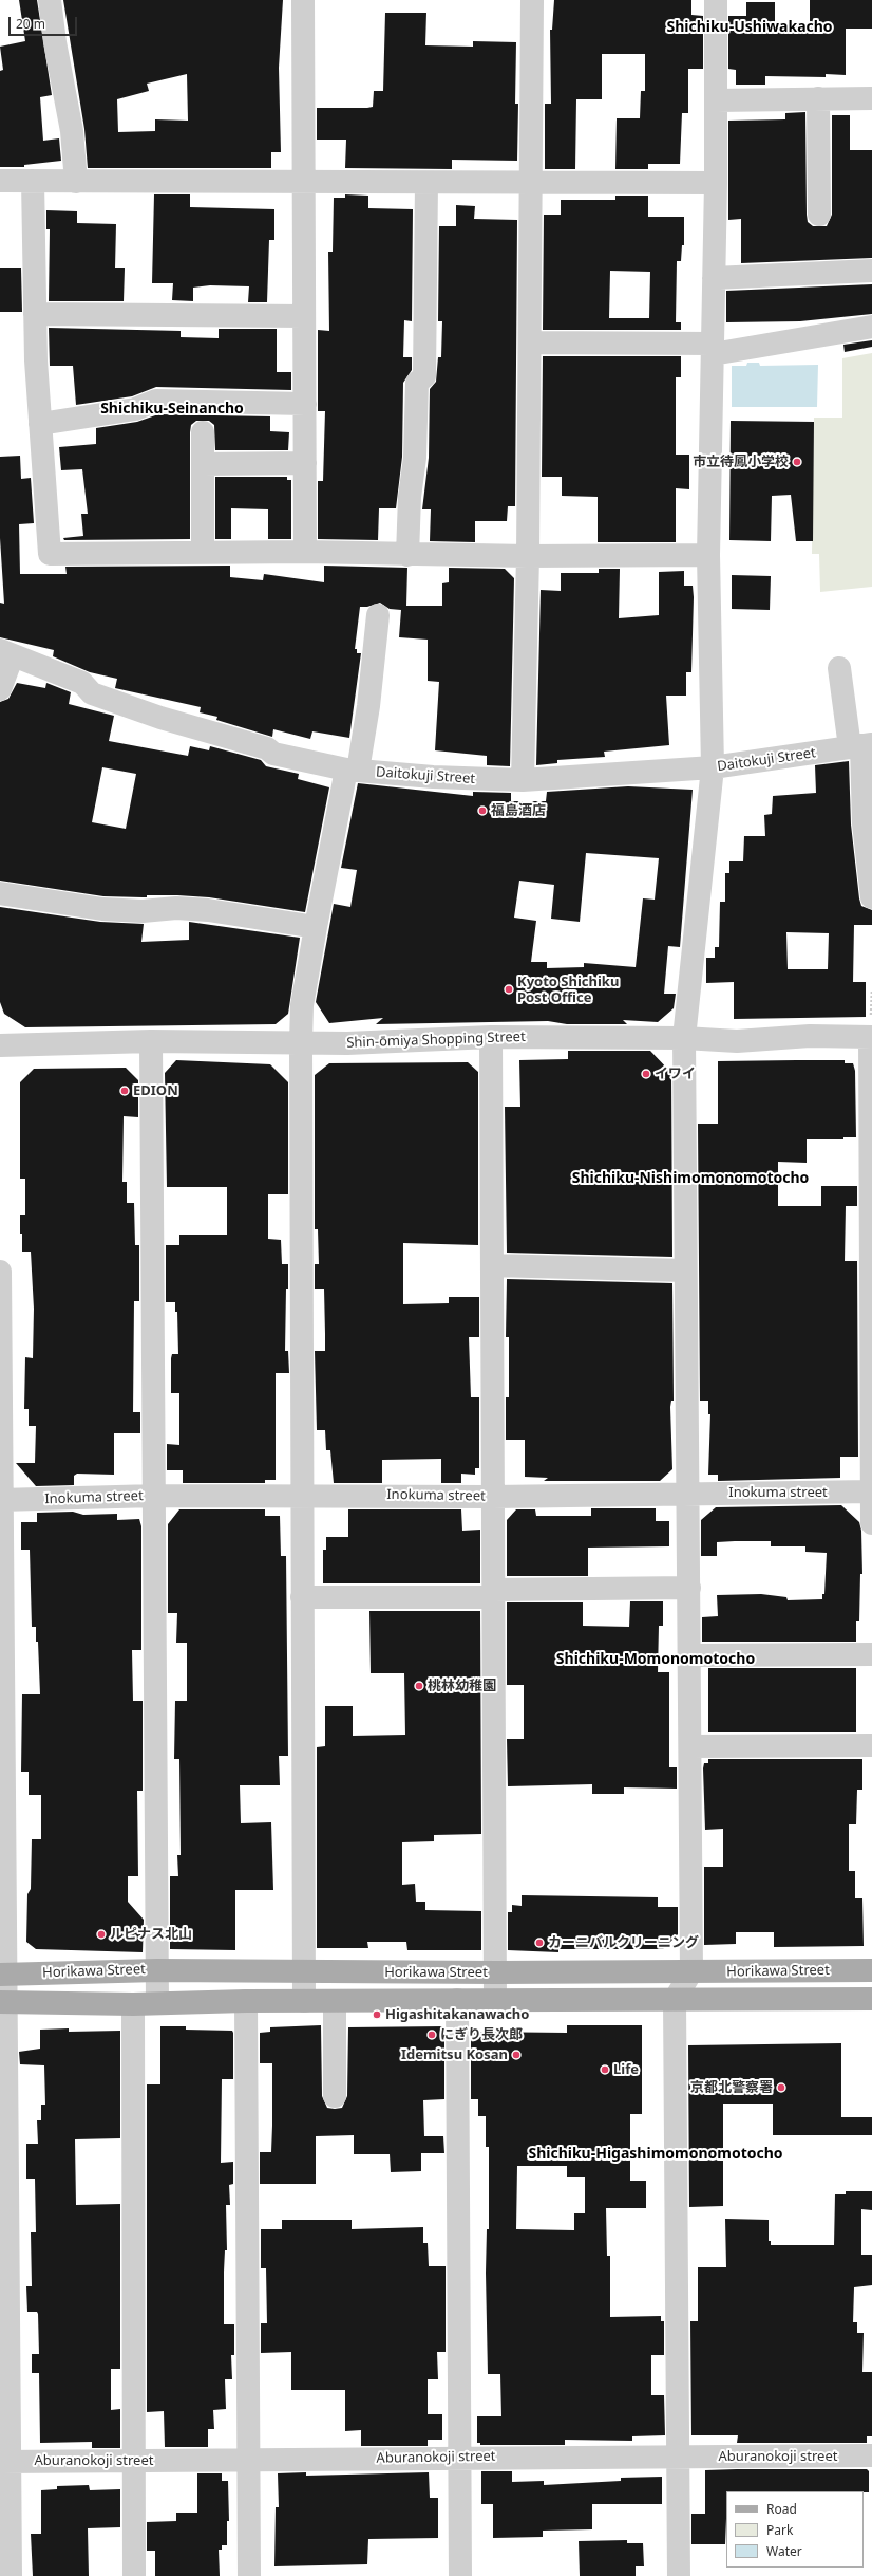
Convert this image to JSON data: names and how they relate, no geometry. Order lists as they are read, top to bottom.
{
  "streets": {
    "main road": ["Horikawa Street"],
    "street": [
      "Daitokuji Street",
      "Shin-ōmiya Shopping Street",
      "Inokuma street",
      "Aburanokoji street"
    ]
  },
  "districts": [
    "Shichiku-Ushiwakacho",
    "Shichiku-Seinancho",
    "Shichiku-Nishimomonomotocho",
    "Shichiku-Momonomotocho",
    "Shichiku-Higashimomonomotocho"
  ],
  "places": [
    "市立待鳳小学校",
    "福島酒店",
    "Kyoto Shichiku Post Office",
    "イワイ",
    "EDION",
    "桃林幼稚園",
    "ルピナス北山",
    "カーニバルクリーニング",
    "Higashitakanawacho",
    "にぎり長次郎",
    "Idemitsu Kosan",
    "Life",
    "京都北警察署"
  ],
  "legend": ["Road", "Park", "Water"],
  "scale_bar": "20 m"
}
